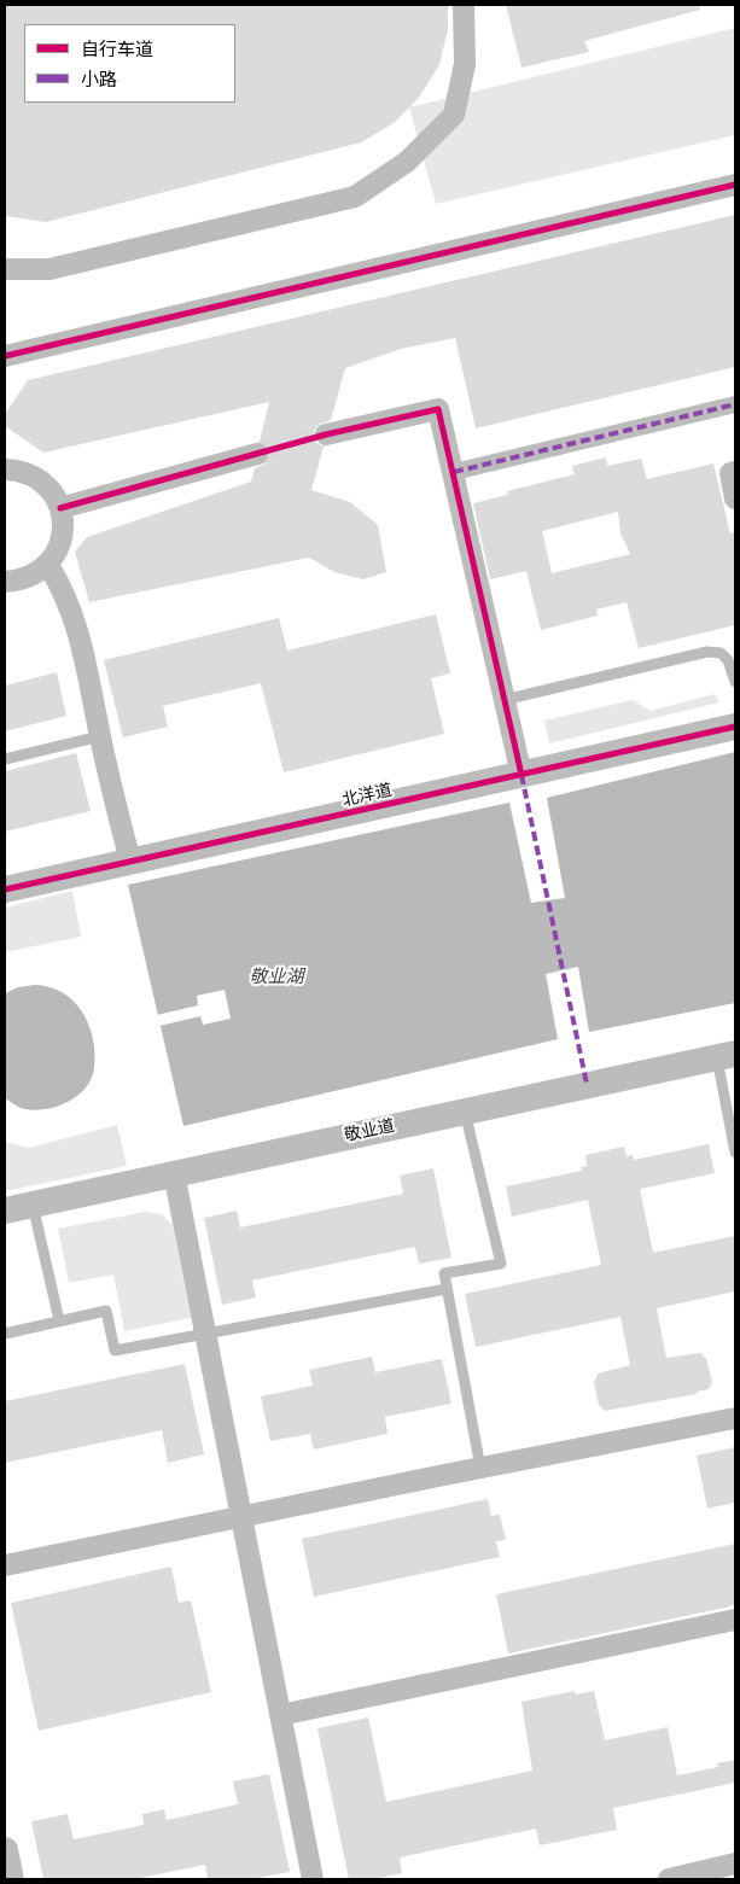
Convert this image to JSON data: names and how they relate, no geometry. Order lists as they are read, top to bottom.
{
  "streets": {
    "street": ["北洋道", "敬业道"]
  },
  "water": ["敬业湖"],
  "legend": ["自行车道", "小路"]
}
